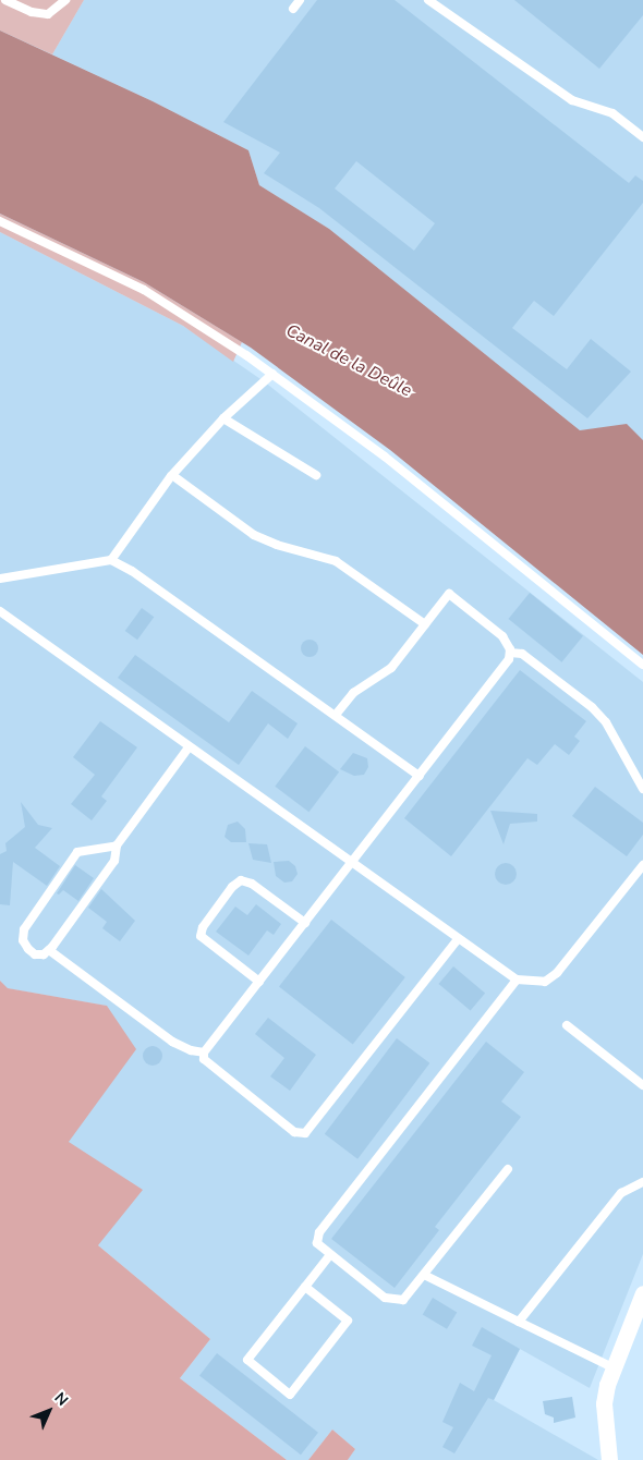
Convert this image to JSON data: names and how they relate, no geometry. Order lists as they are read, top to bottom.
{
  "water": ["Canal de la Deûle"],
  "north": "top right"
}
